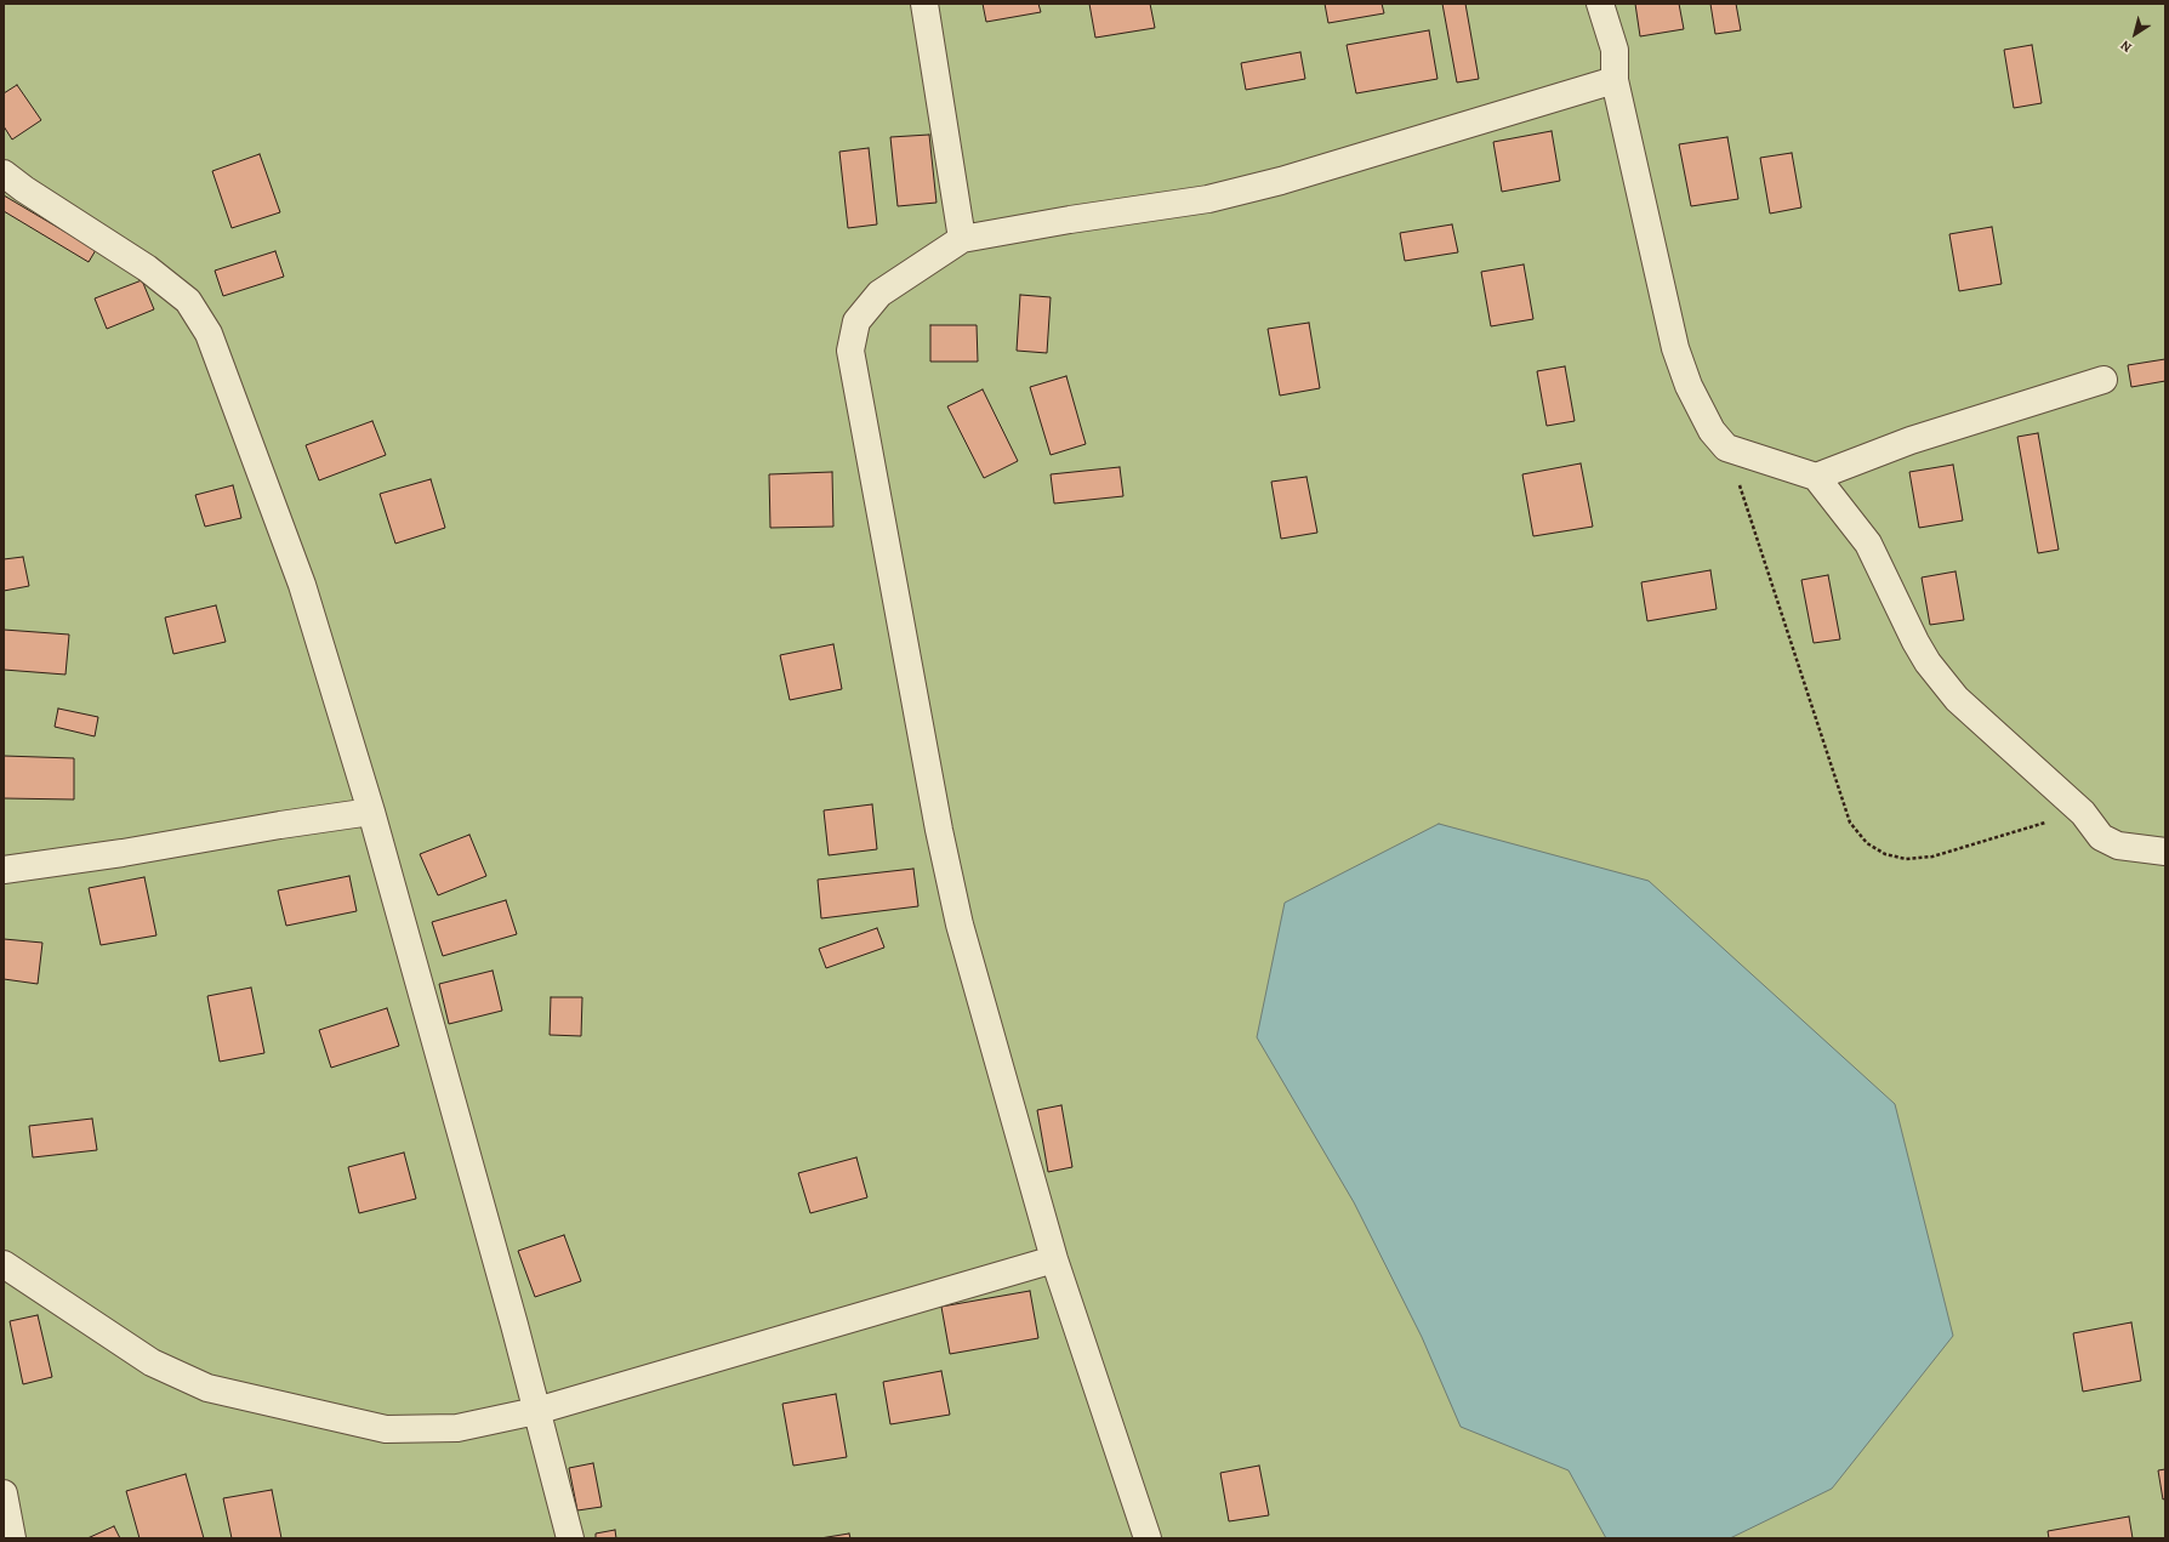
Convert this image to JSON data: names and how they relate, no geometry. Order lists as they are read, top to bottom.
{
  "north": "bottom left"
}
